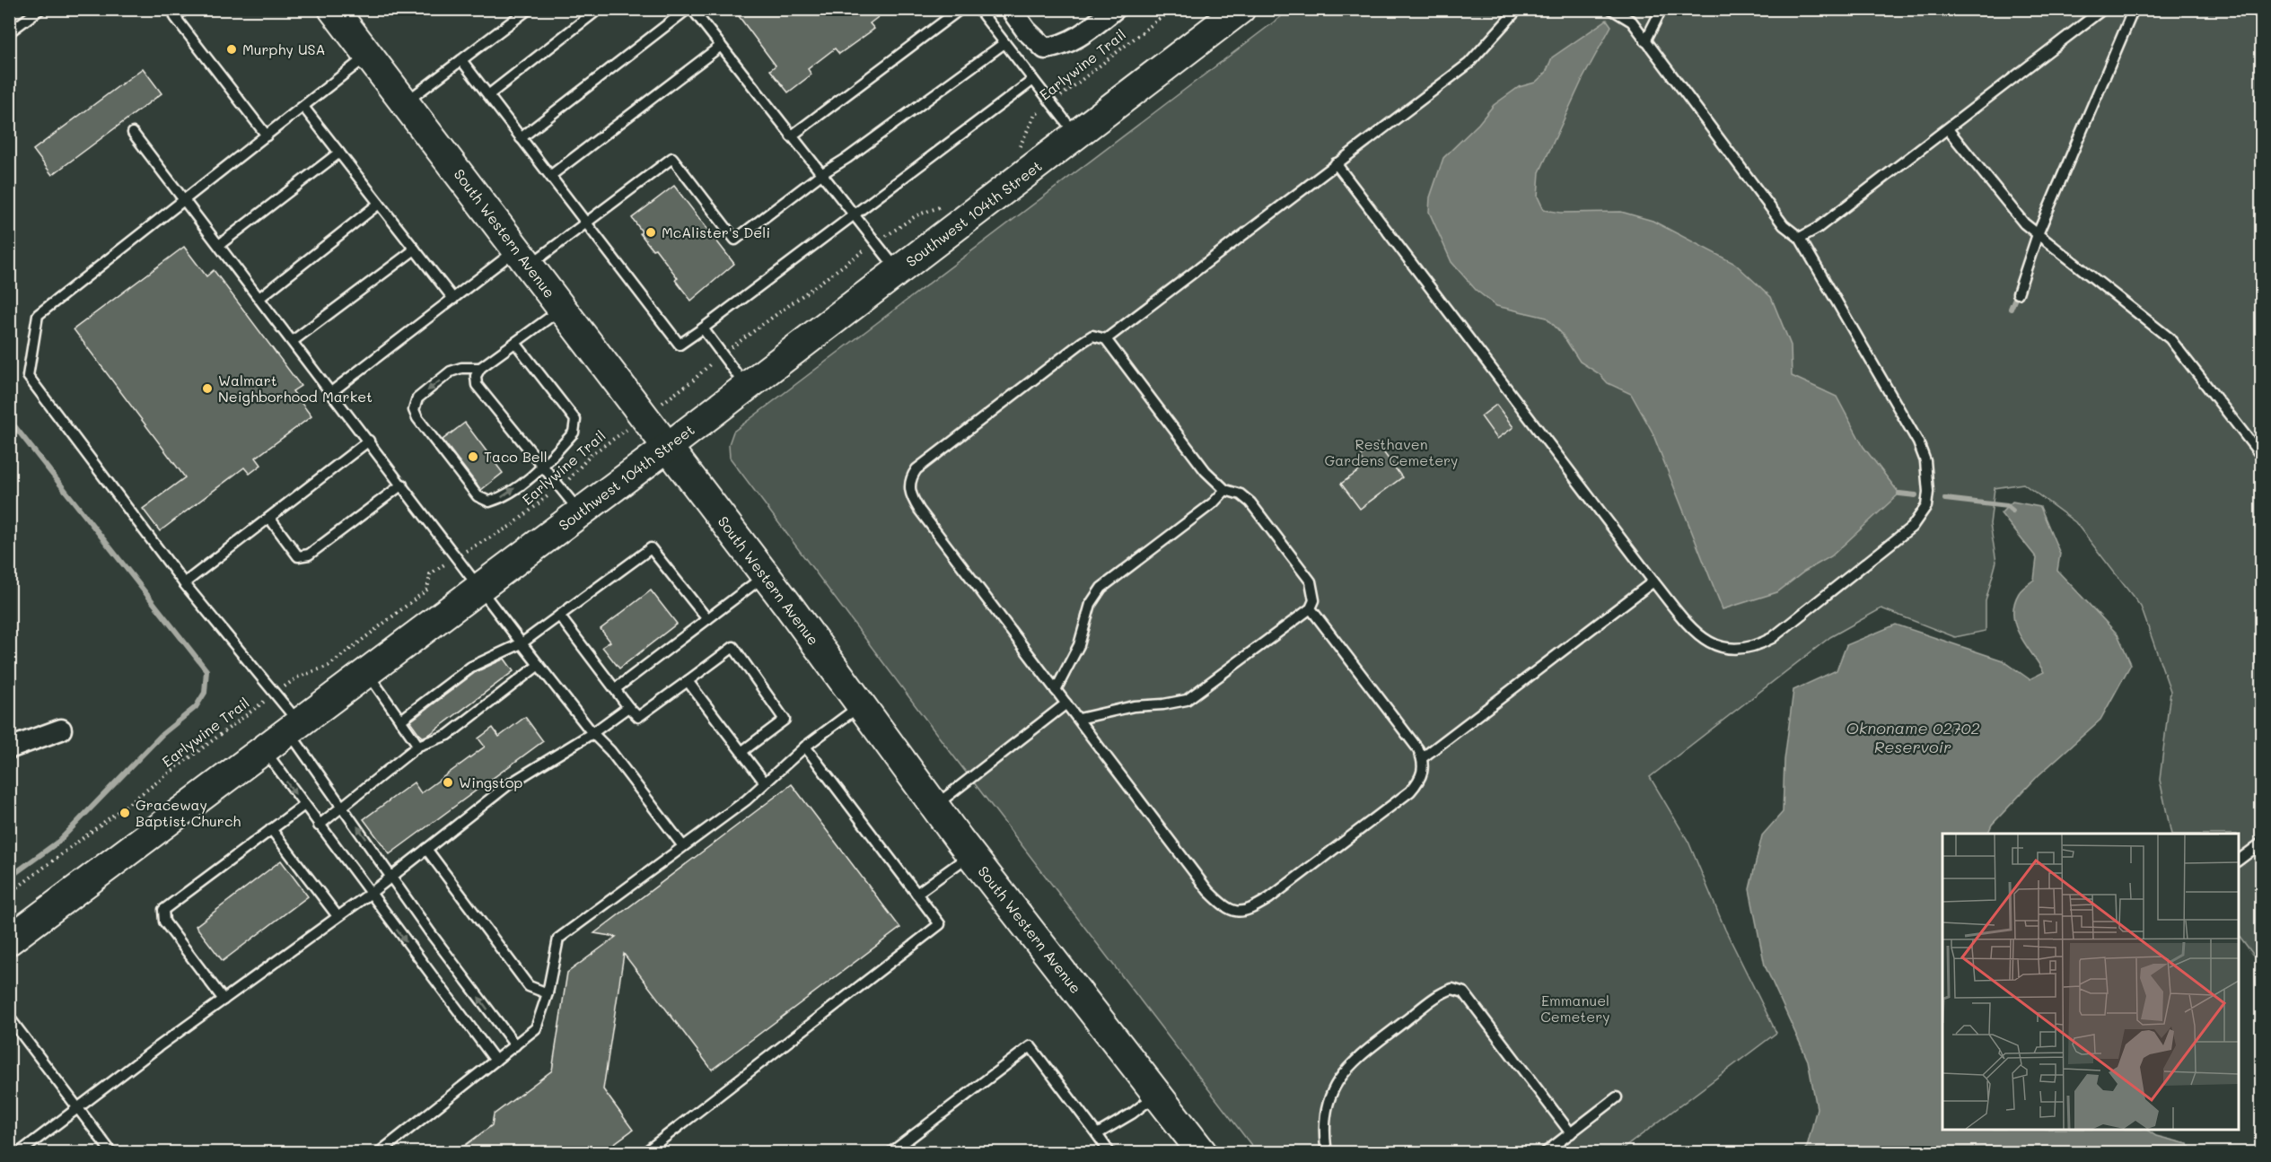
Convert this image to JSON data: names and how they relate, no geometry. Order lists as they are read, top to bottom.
{
  "streets": {
    "main road": ["Southwest 104th Street", "South Western Avenue"],
    "path": ["Earlywine Trail"]
  },
  "crossings": [
    ["Earlywine Trail", "South Western Avenue"],
    ["Southwest 104th Street", "South Western Avenue"]
  ],
  "water": ["Oknoname 02702 Reservoir"],
  "parks": ["Resthaven Gardens Cemetery", "Emmanuel Cemetery"],
  "places": [
    "Murphy USA",
    "McAlister's Deli",
    "Walmart Neighborhood Market",
    "Taco Bell",
    "Wingstop",
    "Graceway Baptist Church"
  ]
}
